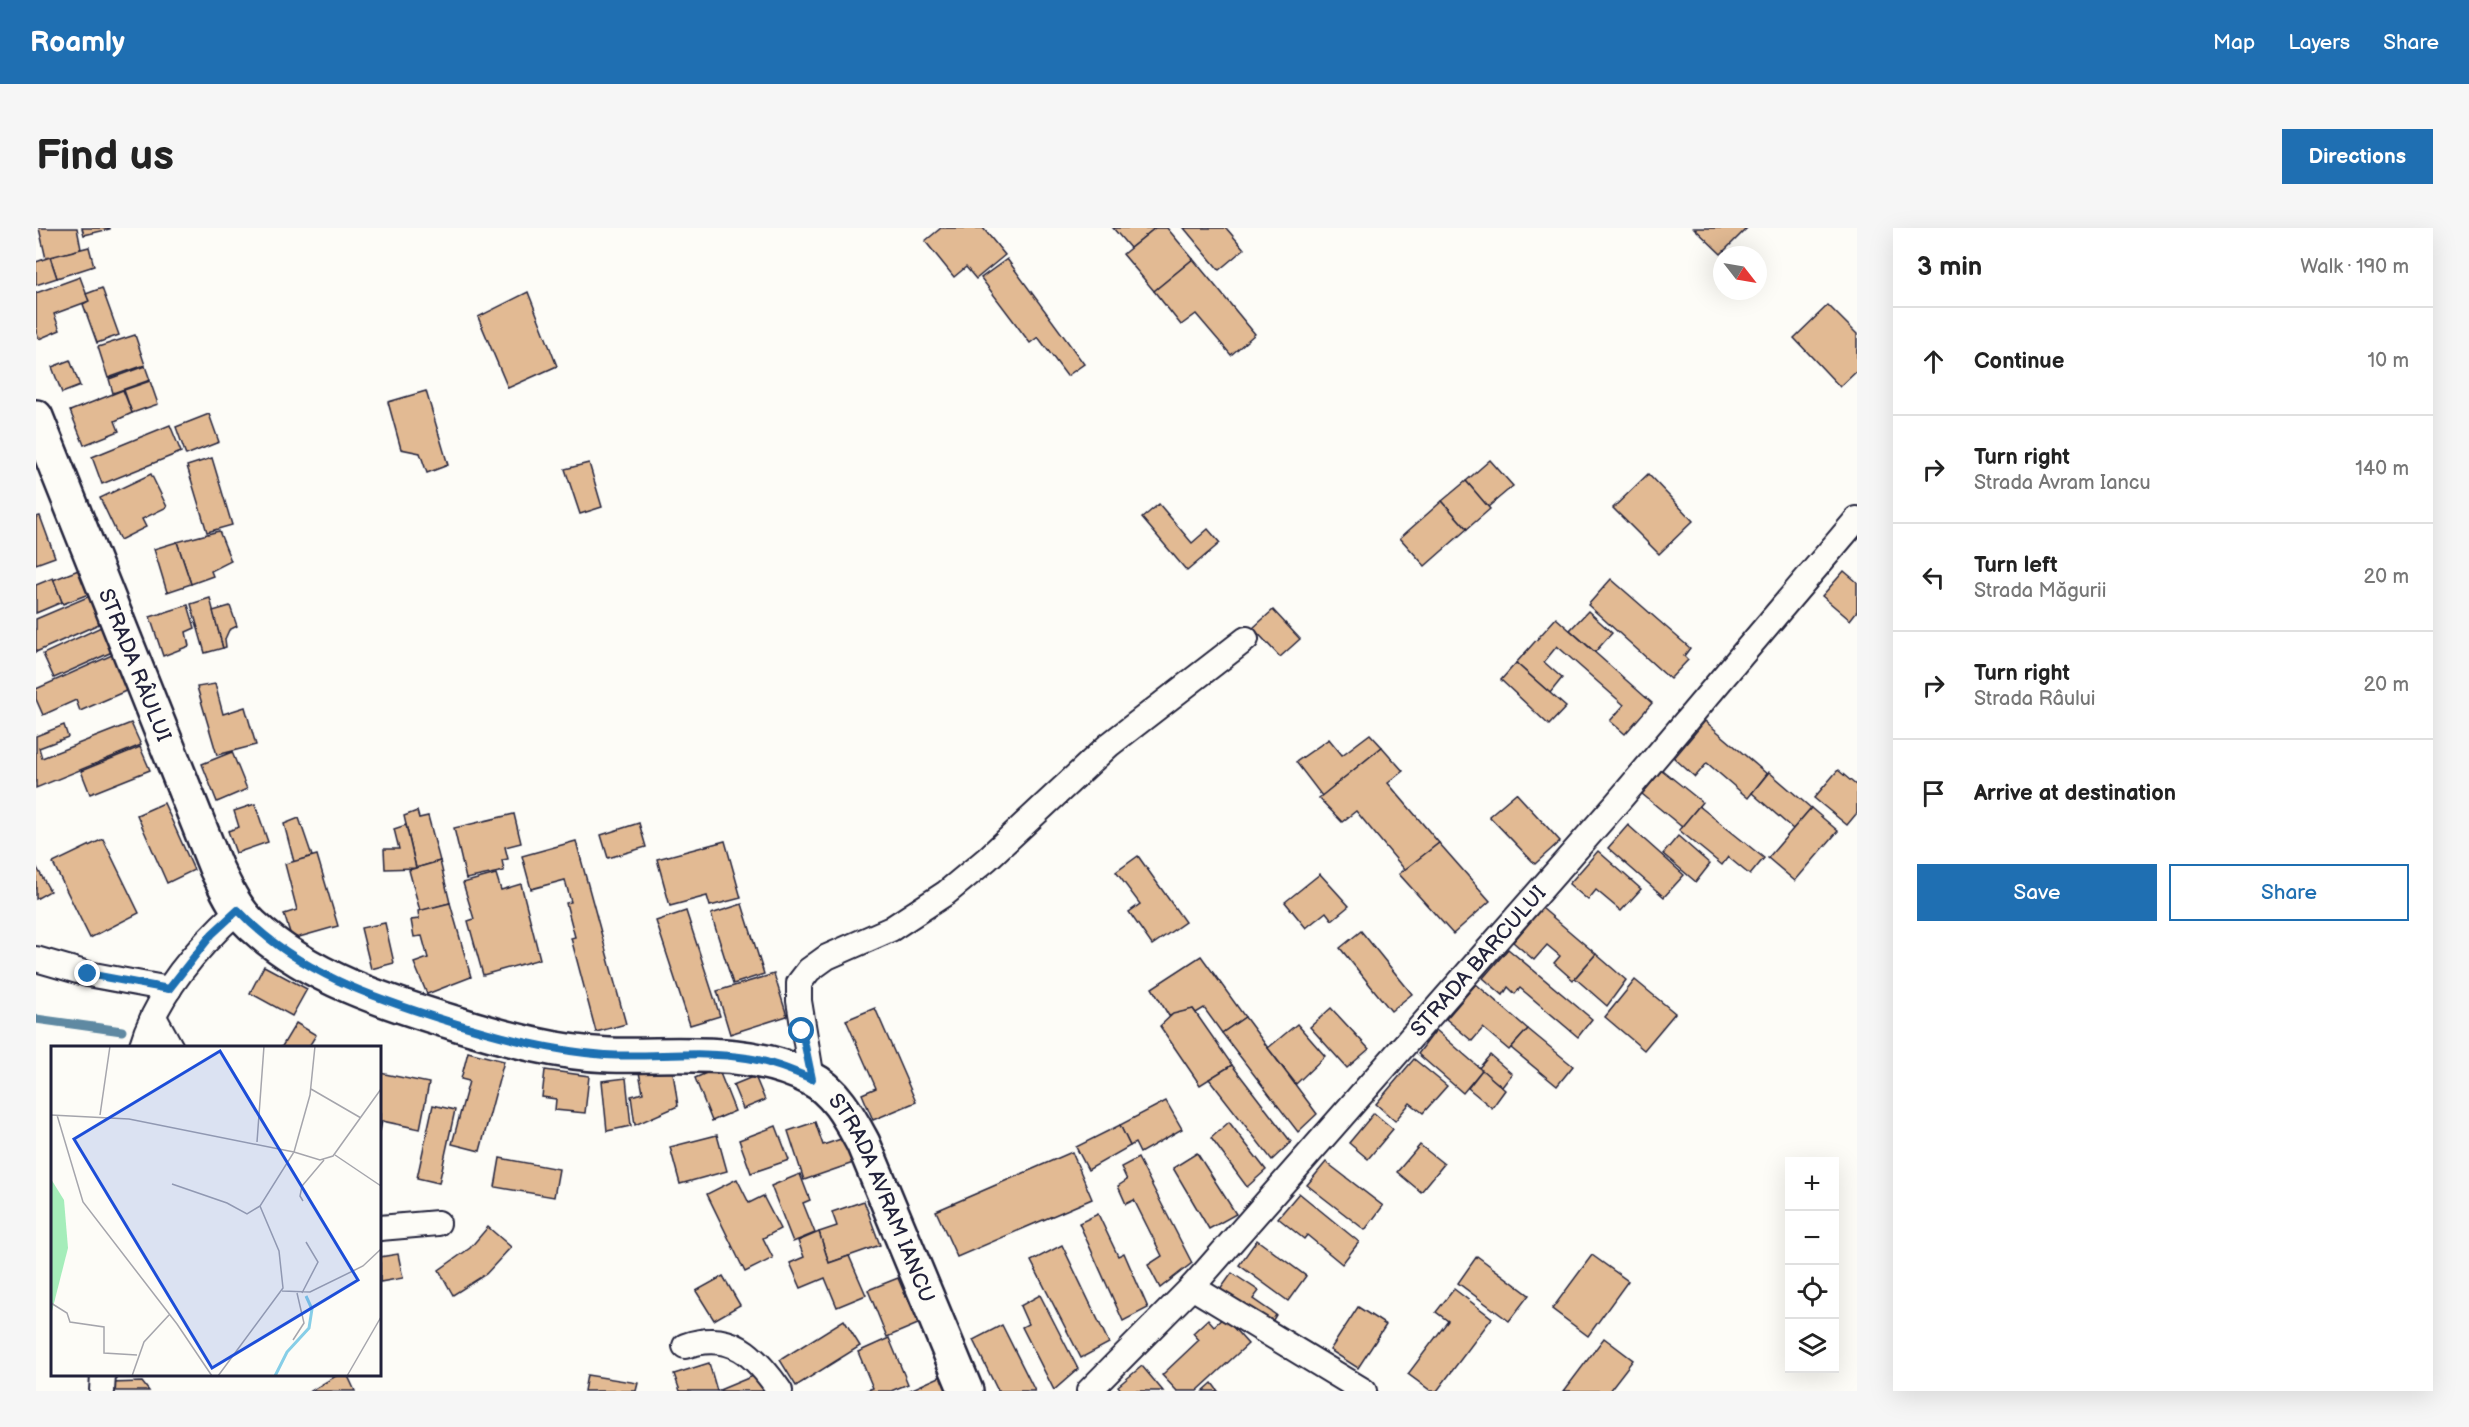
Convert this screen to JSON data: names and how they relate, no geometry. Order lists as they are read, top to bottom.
{
  "streets": {
    "main road": ["STRADA RÂULUI", "STRADA AVRAM IANCU"],
    "street": ["STRADA BARCULUI"]
  },
  "crossings": [
    ["STRADA RÂULUI", "STRADA AVRAM IANCU"]
  ],
  "north": "bottom right",
  "page": {
    "header": "Roamly",
    "nav": ["Map", "Layers", "Share"],
    "buttons": [
      "Directions",
      ["Save", "Share"]
    ],
    "title": "Find us",
    "heading": ["3 min", "Walk · 190 m"],
    "list": [
      ["Continue", "10 m"],
      ["Turn right", "Strada Avram Iancu", "140 m"],
      ["Turn left", "Strada Măgurii", "20 m"],
      ["Turn right", "Strada Râului", "20 m"],
      "Arrive at destination"
    ],
    "map_buttons": ["+", "−"]
  }
}
